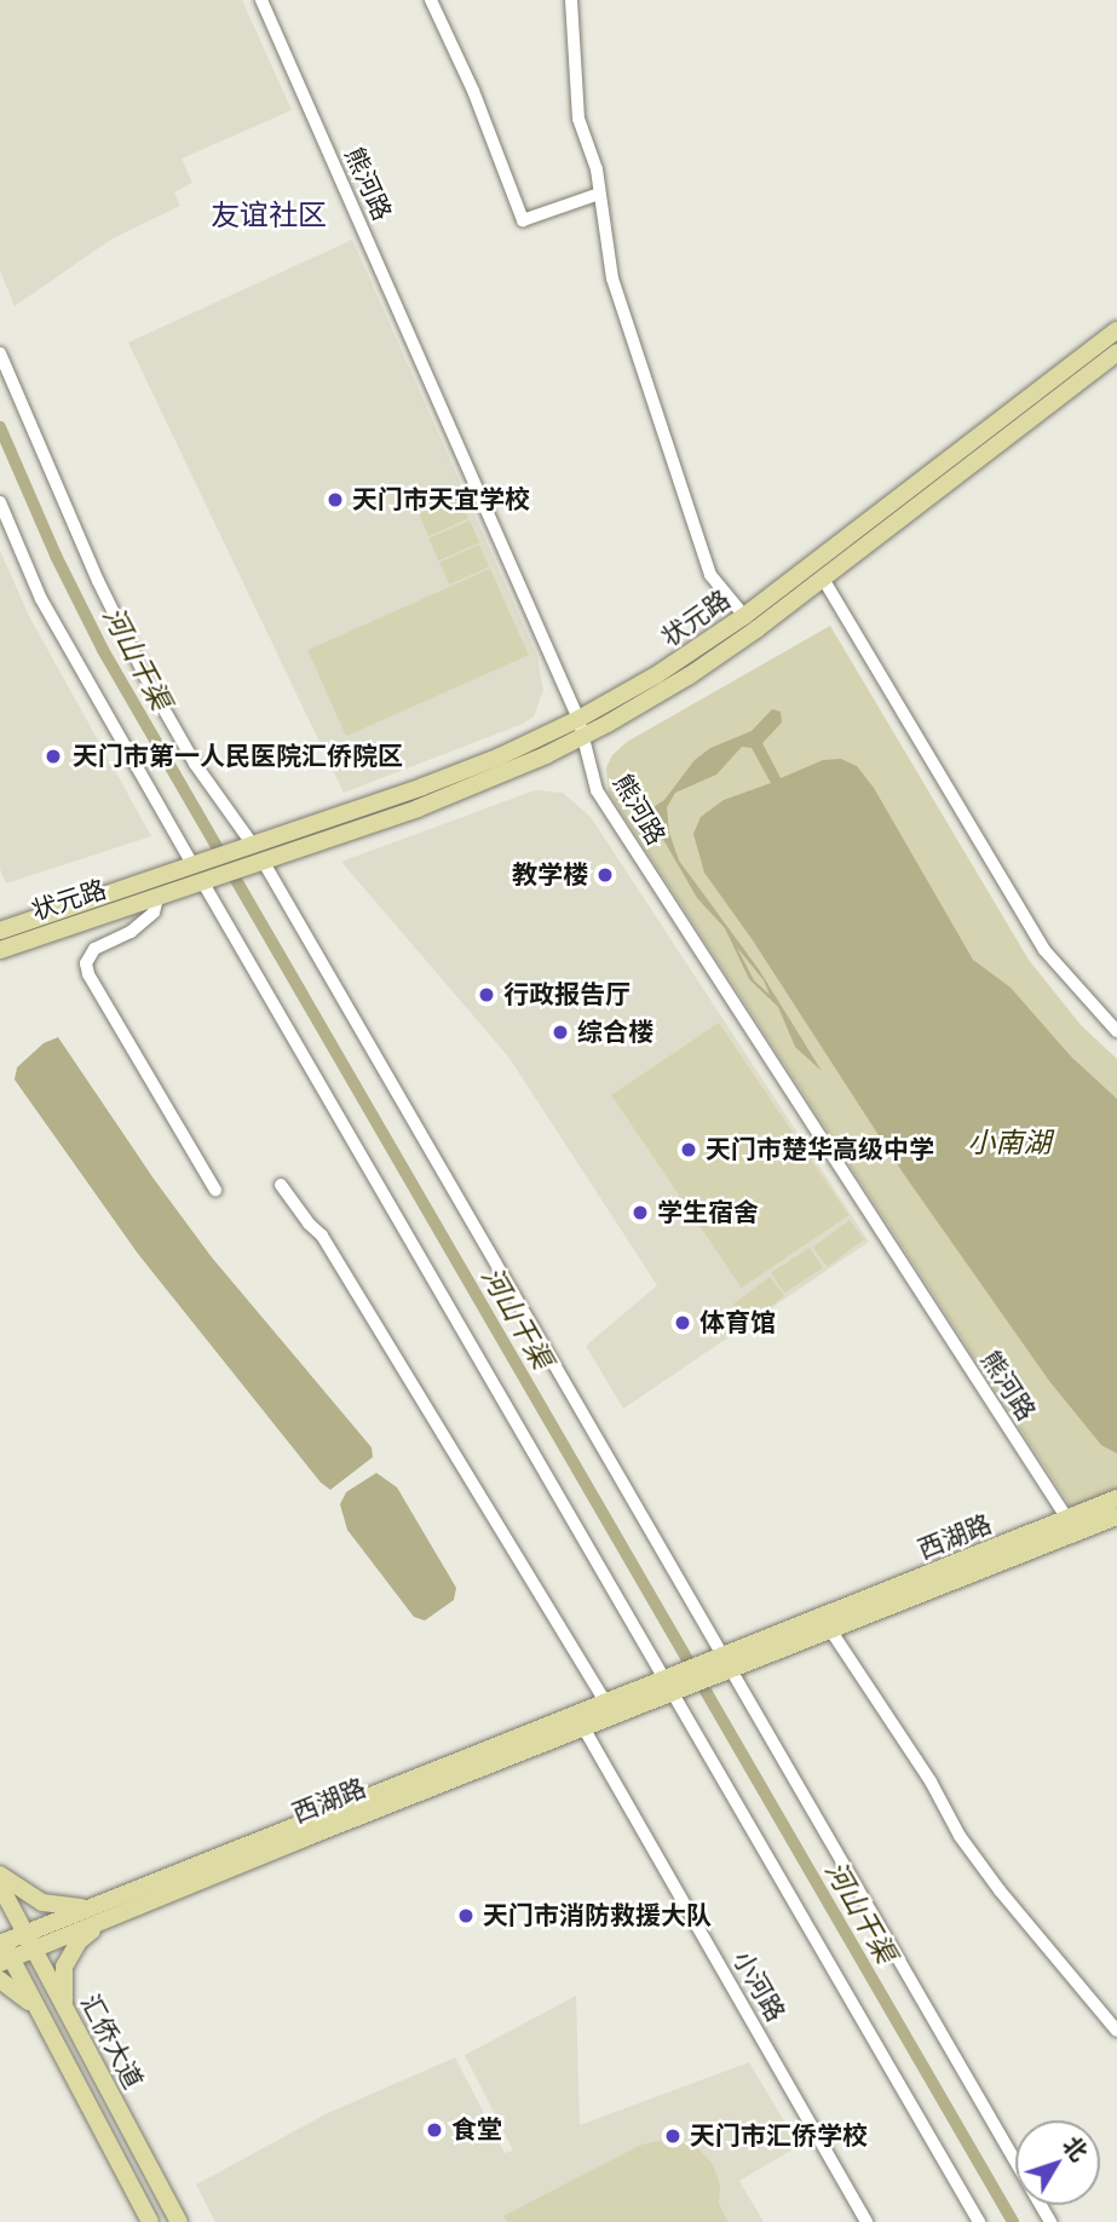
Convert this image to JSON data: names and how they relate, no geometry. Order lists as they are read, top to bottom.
{
  "streets": {
    "main road": ["状元路", "西湖路", "汇侨大道"],
    "street": ["熊河路", "小河路"]
  },
  "crossings": [
    ["熊河路", "状元路"],
    ["熊河路", "西湖路"],
    ["西湖路", "小河路"],
    ["西湖路", "汇侨大道"]
  ],
  "districts": ["友谊社区"],
  "water": ["河山干渠", "小南湖"],
  "places": [
    "天门市天宜学校",
    "天门市第一人民医院汇侨院区",
    "教学楼",
    "行政报告厅",
    "综合楼",
    "天门市楚华高级中学",
    "学生宿舍",
    "体育馆",
    "天门市消防救援大队",
    "食堂",
    "天门市汇侨学校"
  ],
  "north": "top right"
}
